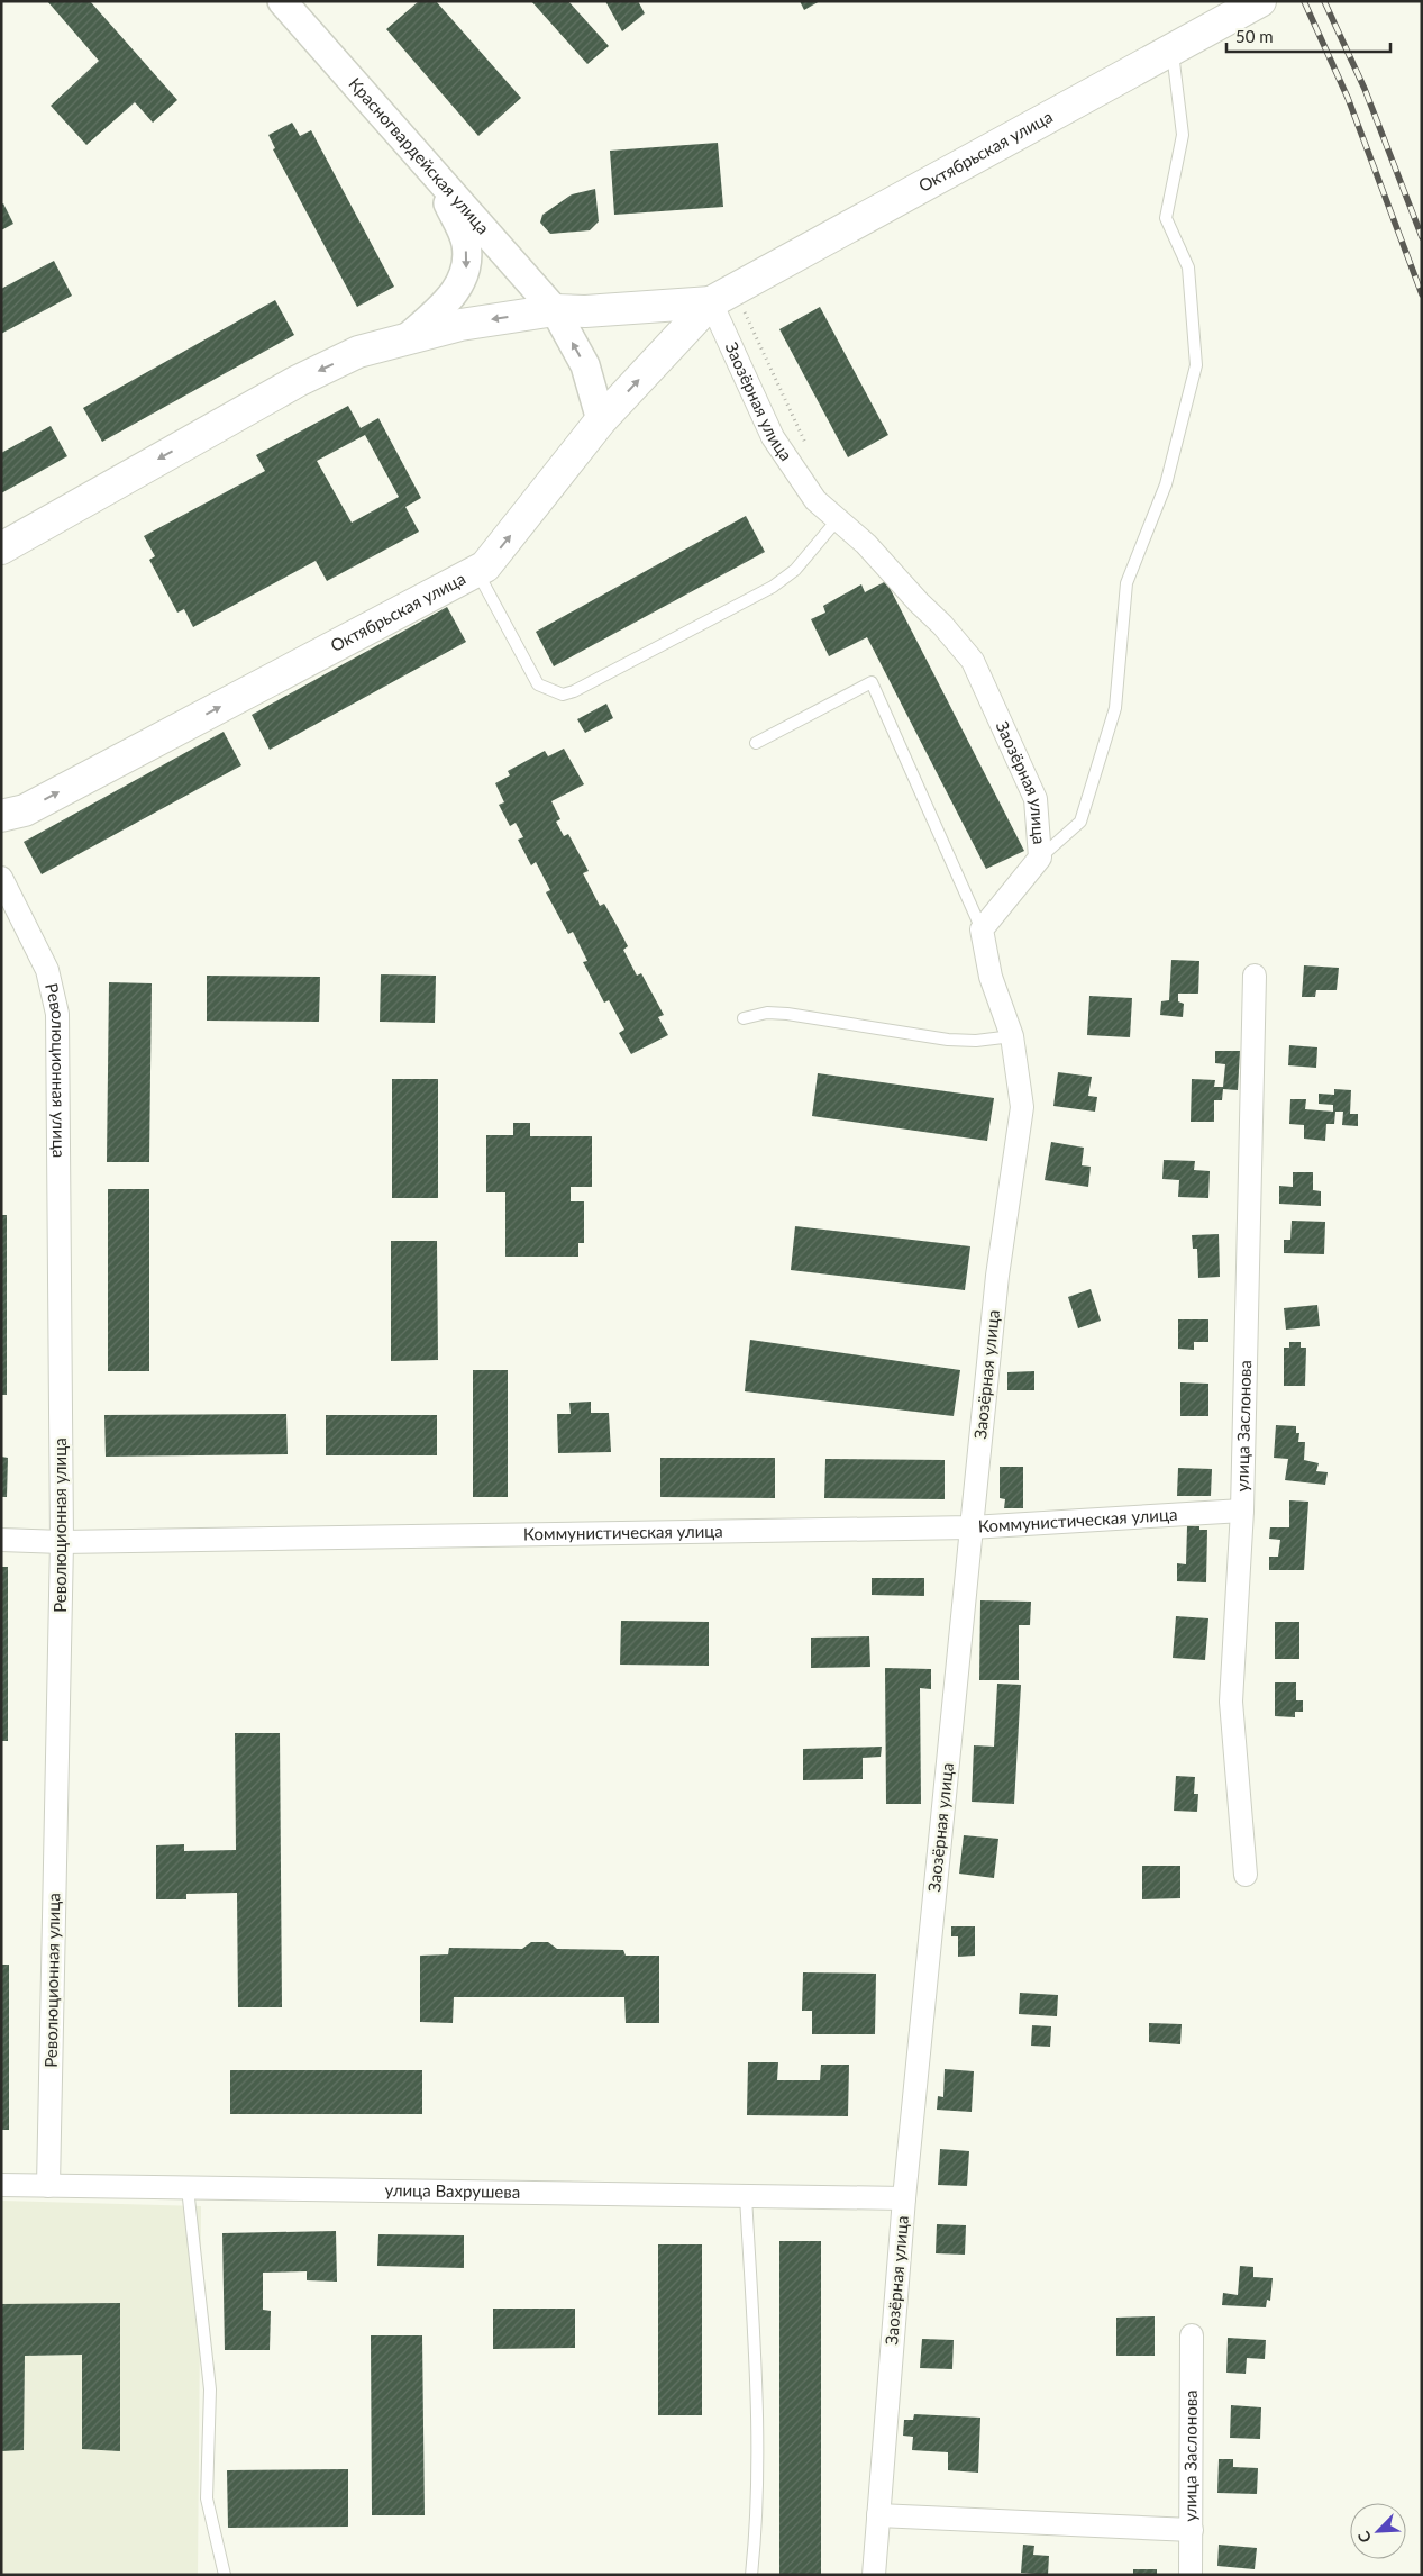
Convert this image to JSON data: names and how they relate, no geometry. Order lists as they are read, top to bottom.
{
  "streets": {
    "main road": ["Октябрьская улица"],
    "street": [
      "Красногвардейская улица",
      "Заозёрная улица",
      "Революционная улица",
      "улица Заслонова",
      "Коммунистическая улица",
      "улица Вахрушева"
    ]
  },
  "crossings": [
    ["Октябрьская улица", "Красногвардейская улица"],
    ["Октябрьская улица", "Заозёрная улица"],
    ["Заозёрная улица", "Коммунистическая улица"],
    ["Заозёрная улица", "улица Вахрушева"],
    ["Революционная улица", "Коммунистическая улица"],
    ["Революционная улица", "улица Вахрушева"],
    ["улица Заслонова", "Коммунистическая улица"]
  ],
  "scale_bar": "50 m",
  "north": "bottom left"
}
